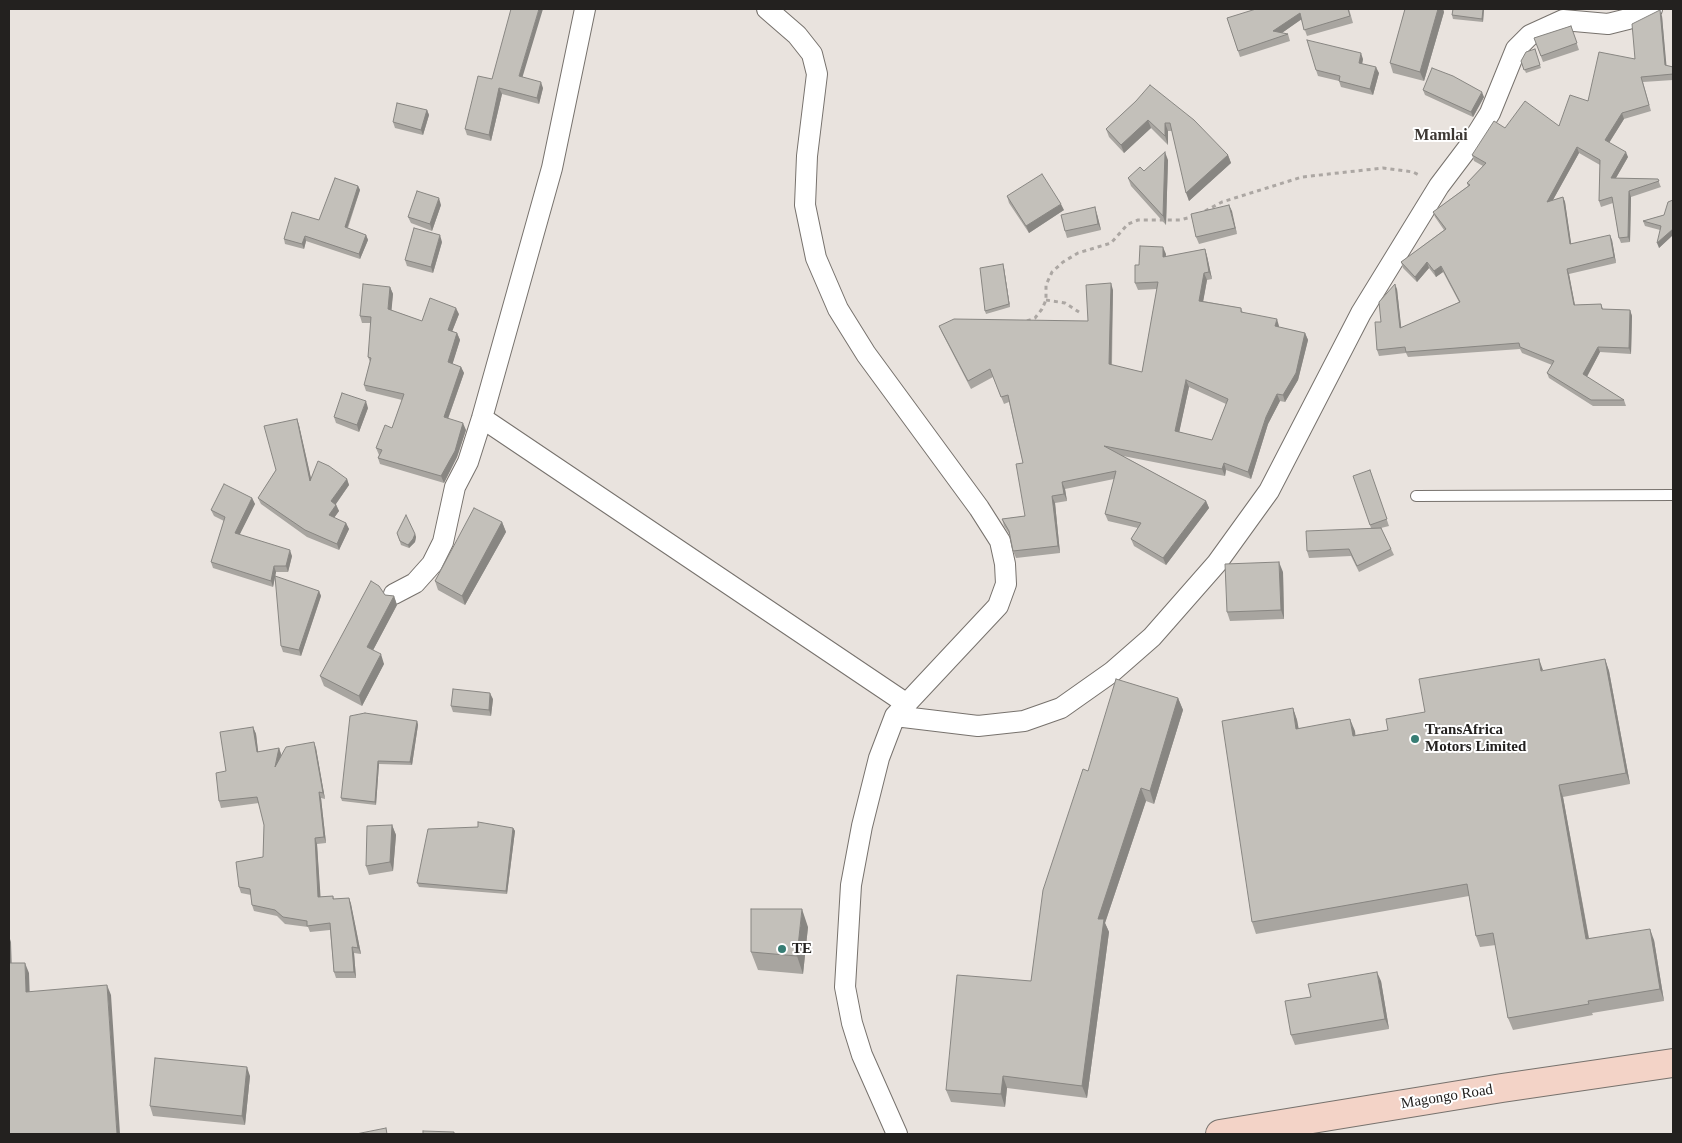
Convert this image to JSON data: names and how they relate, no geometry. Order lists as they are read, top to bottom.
{
  "streets": {
    "street": ["Magongo Road"]
  },
  "districts": ["Mamlai"],
  "places": ["TransAfrica Motors Limited", "TE"]
}
